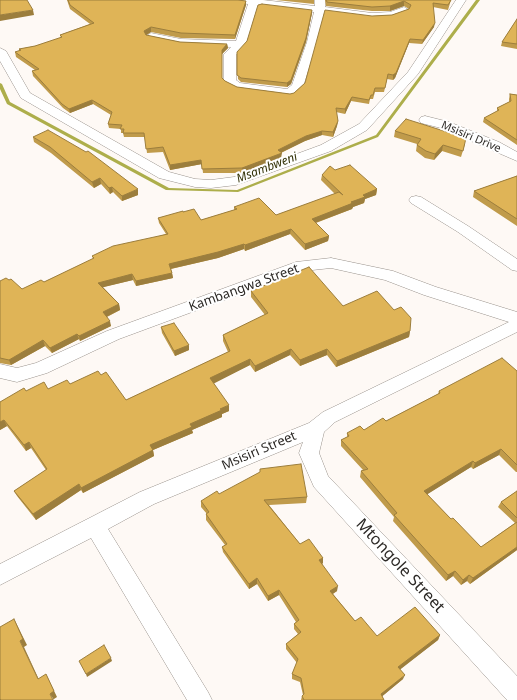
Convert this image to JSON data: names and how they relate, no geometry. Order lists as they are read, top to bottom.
{
  "streets": {
    "street": [
      "Msisiri Drive",
      "Kambangwa Street",
      "Msisiri Street",
      "Mtongole Street"
    ]
  },
  "crossings": [
    ["Msisiri Street", "Mtongole Street"]
  ],
  "water": ["Msambweni"]
}
